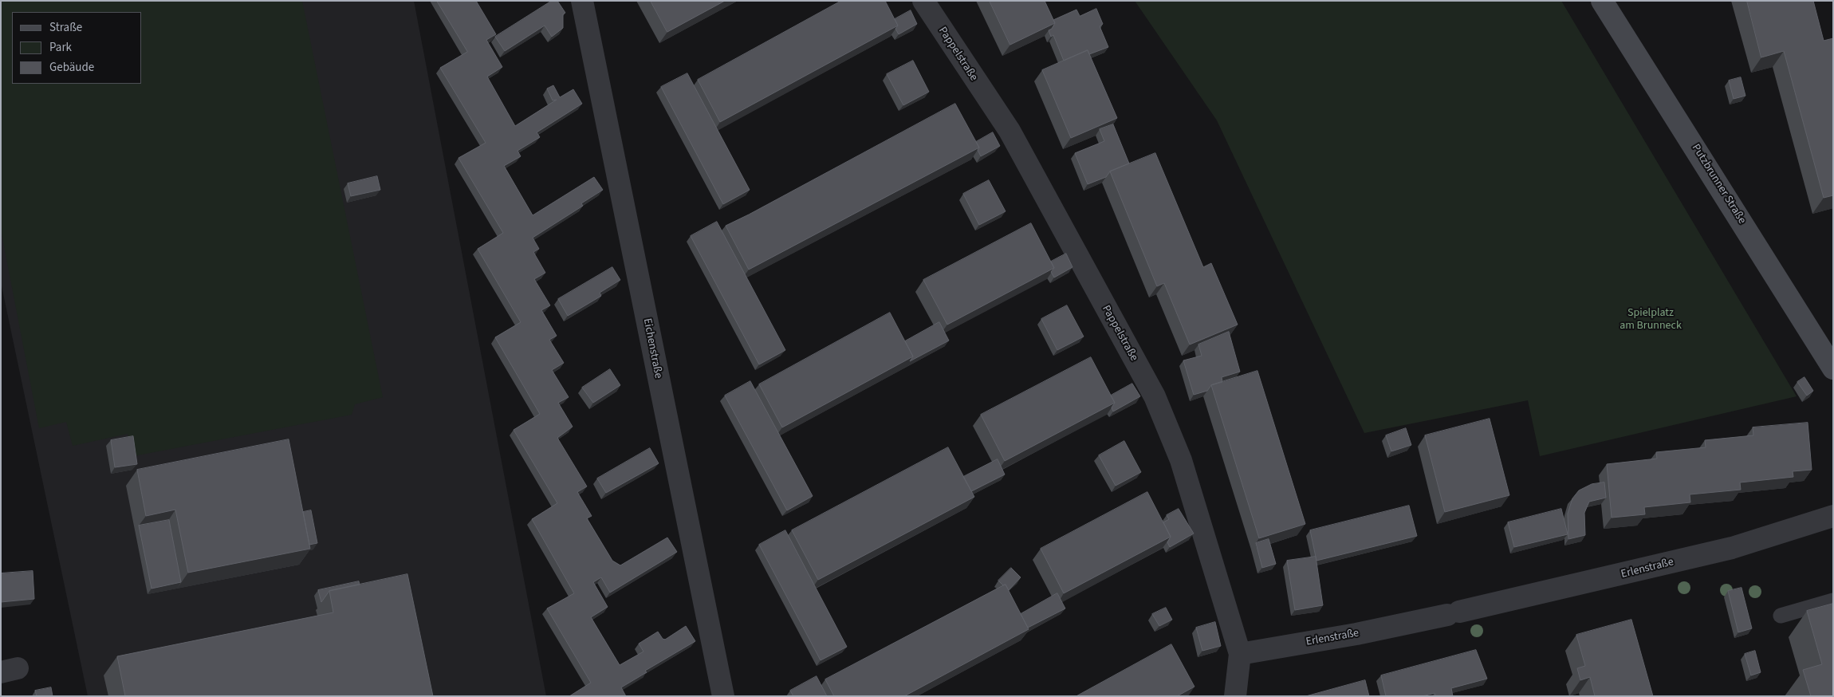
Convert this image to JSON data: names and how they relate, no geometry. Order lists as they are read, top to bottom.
{
  "streets": {
    "main road": ["Putzbrunner Straße"],
    "street": ["Pappelstraße", "Eichenstraße", "Erlenstraße"]
  },
  "crossings": [
    ["Pappelstraße", "Erlenstraße"]
  ],
  "parks": ["Spielplatz am Brunneck"],
  "legend": ["Straße", "Park", "Gebäude"]
}
